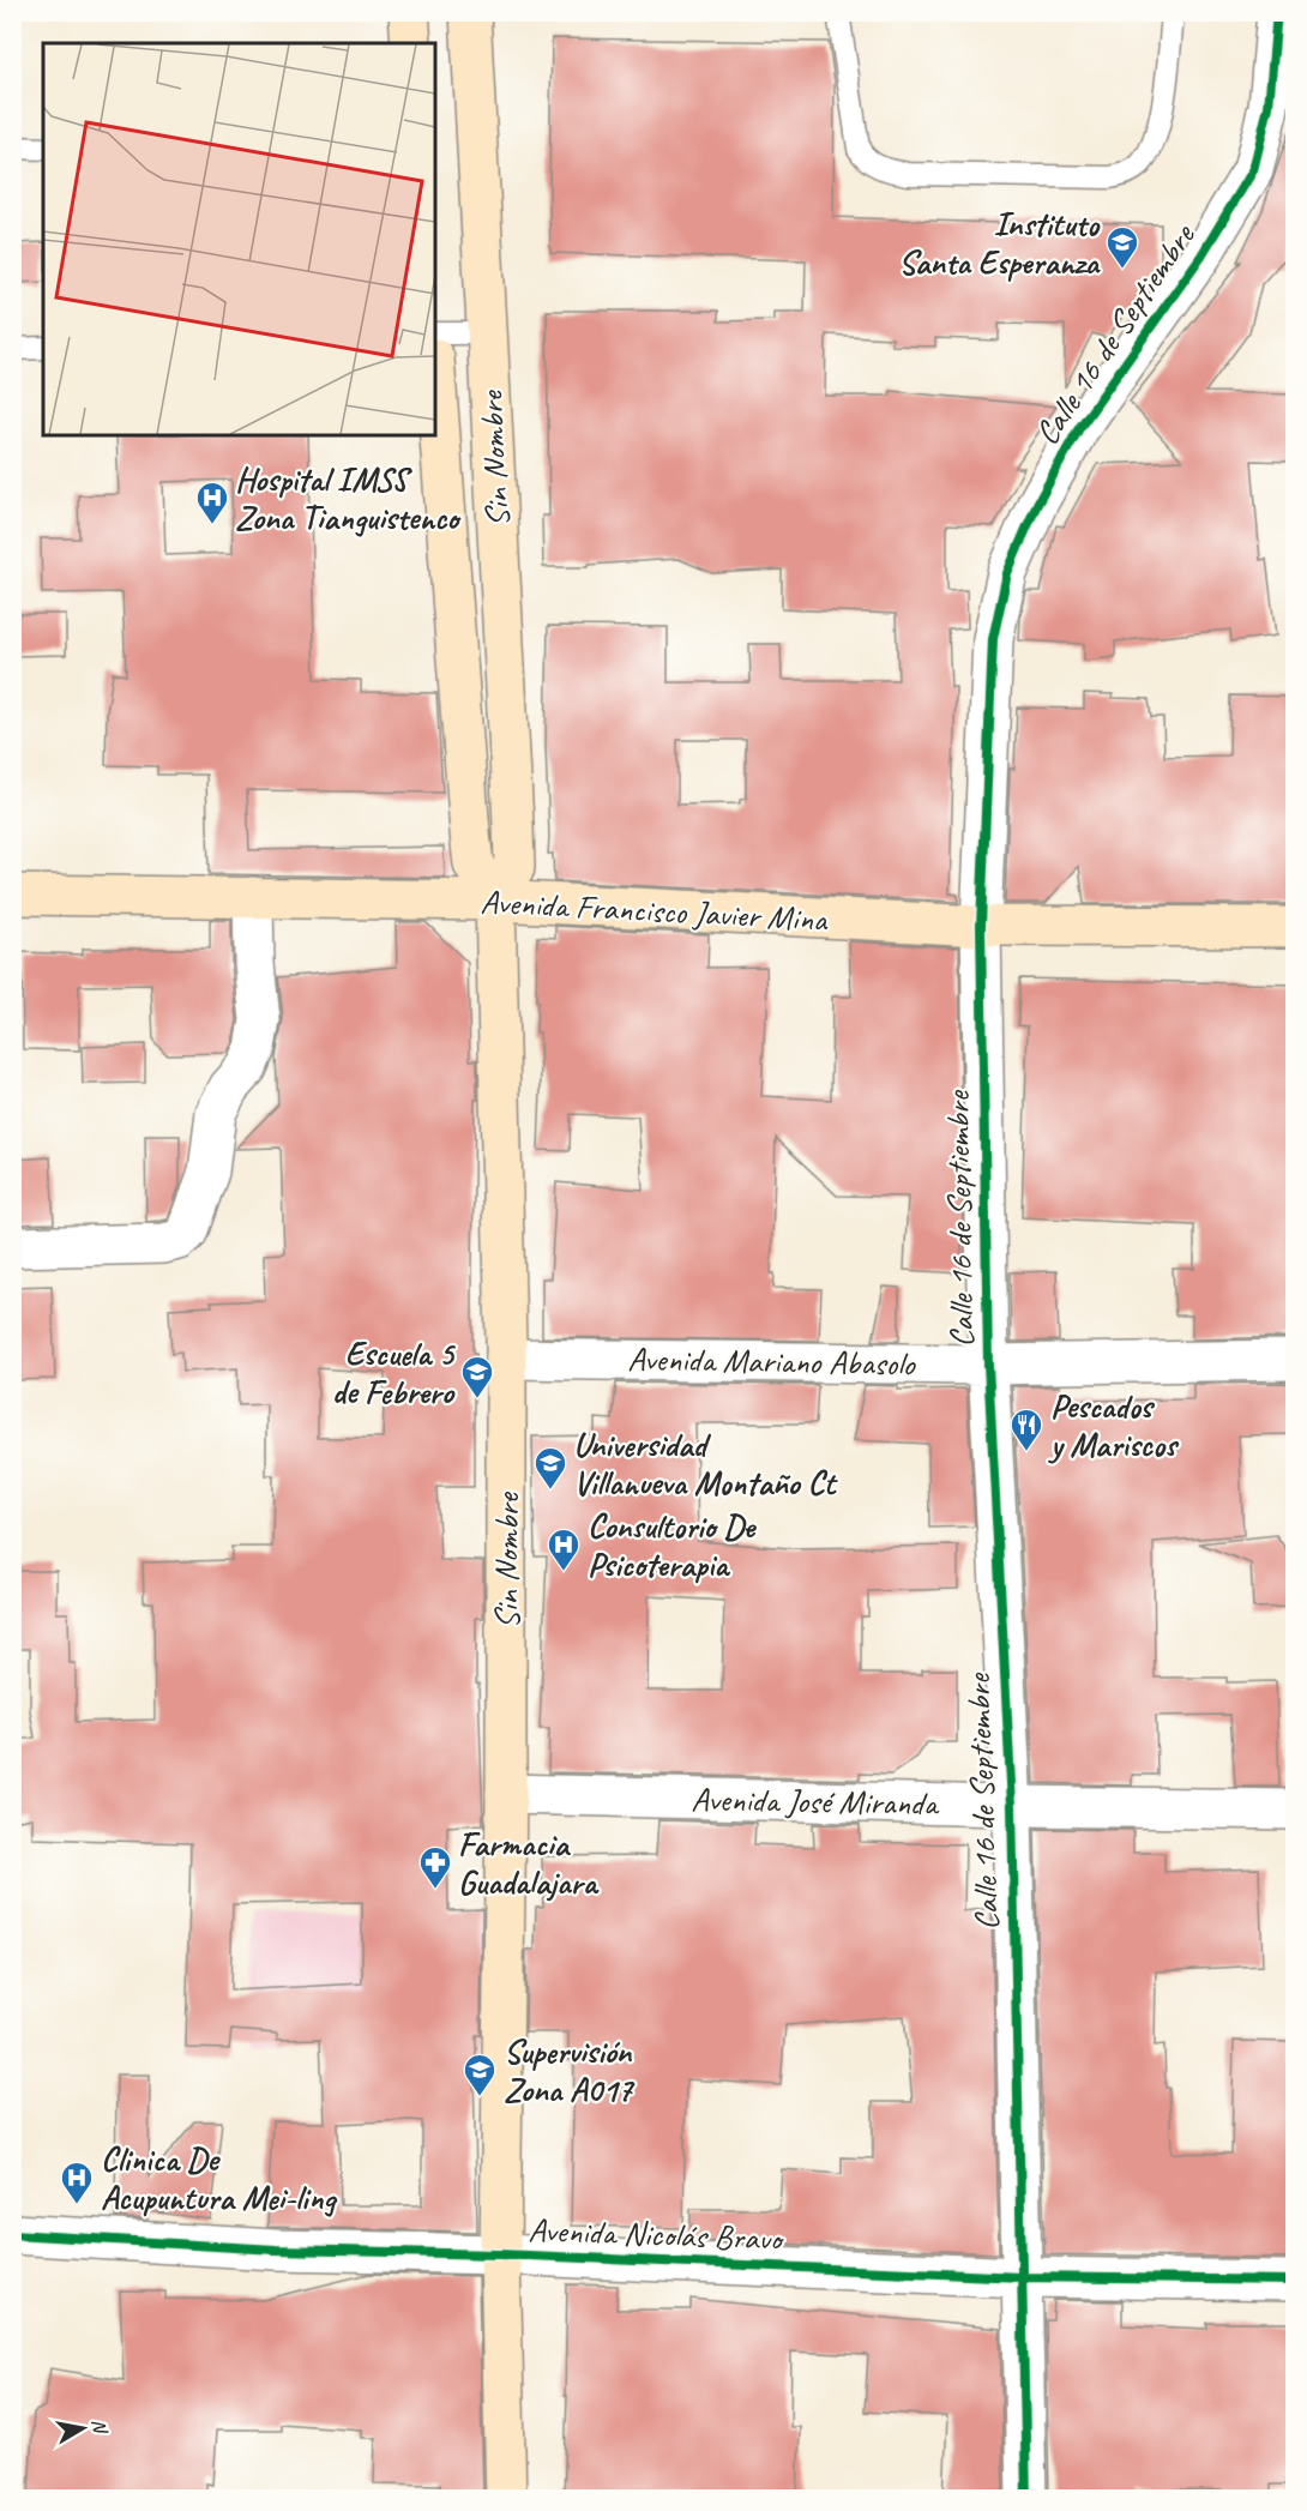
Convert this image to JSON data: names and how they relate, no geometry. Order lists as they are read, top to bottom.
{
  "streets": {
    "main road": ["Sin Nombre", "Avenida Francisco Javier Mina"],
    "street": [
      "Calle 16 de Septiembre",
      "Avenida Mariano Abasolo",
      "Avenida José Miranda",
      "Avenida Nicolás Bravo"
    ]
  },
  "crossings": [
    ["Calle 16 de Septiembre", "Avenida Francisco Javier Mina"],
    ["Calle 16 de Septiembre", "Avenida Mariano Abasolo"],
    ["Calle 16 de Septiembre", "Avenida José Miranda"],
    ["Calle 16 de Septiembre", "Avenida Nicolás Bravo"],
    ["Sin Nombre", "Avenida Francisco Javier Mina"],
    ["Sin Nombre", "Avenida Mariano Abasolo"],
    ["Sin Nombre", "Avenida José Miranda"],
    ["Sin Nombre", "Avenida Nicolás Bravo"]
  ],
  "places": {
    "school or university": [
      "Instituto Santa Esperanza",
      "Escuela 5 de Febrero",
      "Universidad Villanueva Montaño Ct",
      "Supervisión Zona A017"
    ],
    "hospital": ["Hospital IMSS Zona Tianguistenco", "Consultorio De Psicoterapia", "Clinica De Acupuntura Mei-ling"],
    "restaurant": ["Pescados y Mariscos"],
    "pharmacy": ["Farmacia Guadalajara"]
  },
  "north": "right"
}
